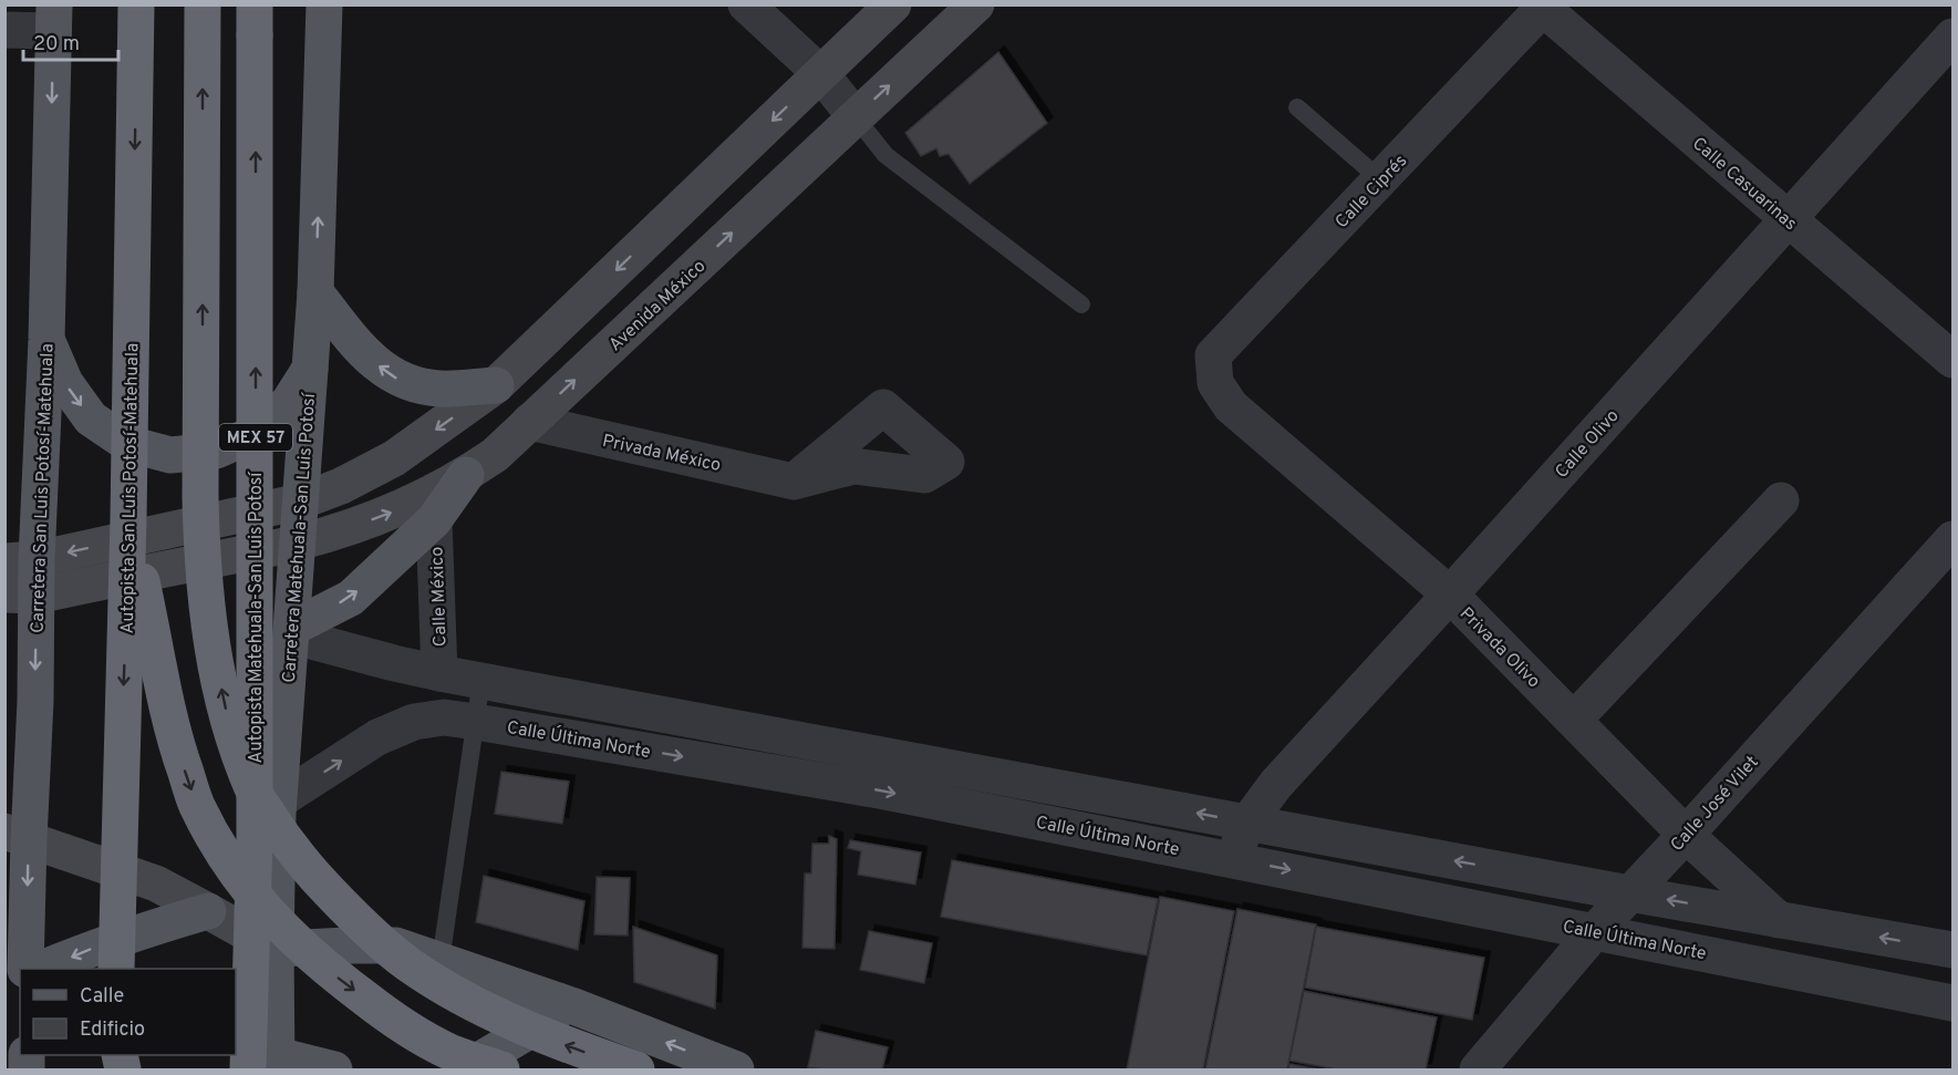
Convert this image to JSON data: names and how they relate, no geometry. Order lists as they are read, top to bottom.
{
  "streets": {
    "highway": ["MEX 57", "Autopista San Luis Potosí-Matehuala", "Autopista Matehuala-San Luis Potosí"],
    "main road": ["Carretera San Luis Potosí-Matehuala", "Carretera Matehuala-San Luis Potosí"],
    "street": [
      "Calle Casuarinas",
      "Calle Ciprés",
      "Avenida México",
      "Calle Olivo",
      "Privada México",
      "Calle México",
      "Privada Olivo",
      "Calle Última Norte",
      "Calle José Vilet"
    ]
  },
  "crossings": [
    ["Calle Casuarinas", "Calle Ciprés"],
    ["Calle Casuarinas", "Calle Olivo"],
    ["Calle Ciprés", "Privada Olivo"],
    ["Avenida México", "Privada México"],
    ["Avenida México", "Carretera San Luis Potosí-Matehuala"],
    ["Avenida México", "Carretera Matehuala-San Luis Potosí"],
    ["Calle Olivo", "Privada Olivo"],
    ["Calle Olivo", "Calle Última Norte"],
    ["Carretera Matehuala-San Luis Potosí", "Autopista Matehuala-San Luis Potosí"],
    ["Carretera Matehuala-San Luis Potosí", "Calle Última Norte"],
    ["Calle México", "Calle Última Norte"],
    ["Autopista Matehuala-San Luis Potosí", "Calle Última Norte"],
    ["Privada Olivo", "Calle Última Norte"],
    ["Privada Olivo", "Calle José Vilet"],
    ["Calle Última Norte", "Calle José Vilet"]
  ],
  "one_way": ["Carretera San Luis Potosí-Matehuala", "Autopista San Luis Potosí-Matehuala", "Autopista Matehuala-San Luis Potosí"],
  "legend": ["Calle", "Edificio"],
  "scale_bar": "20 m"
}
